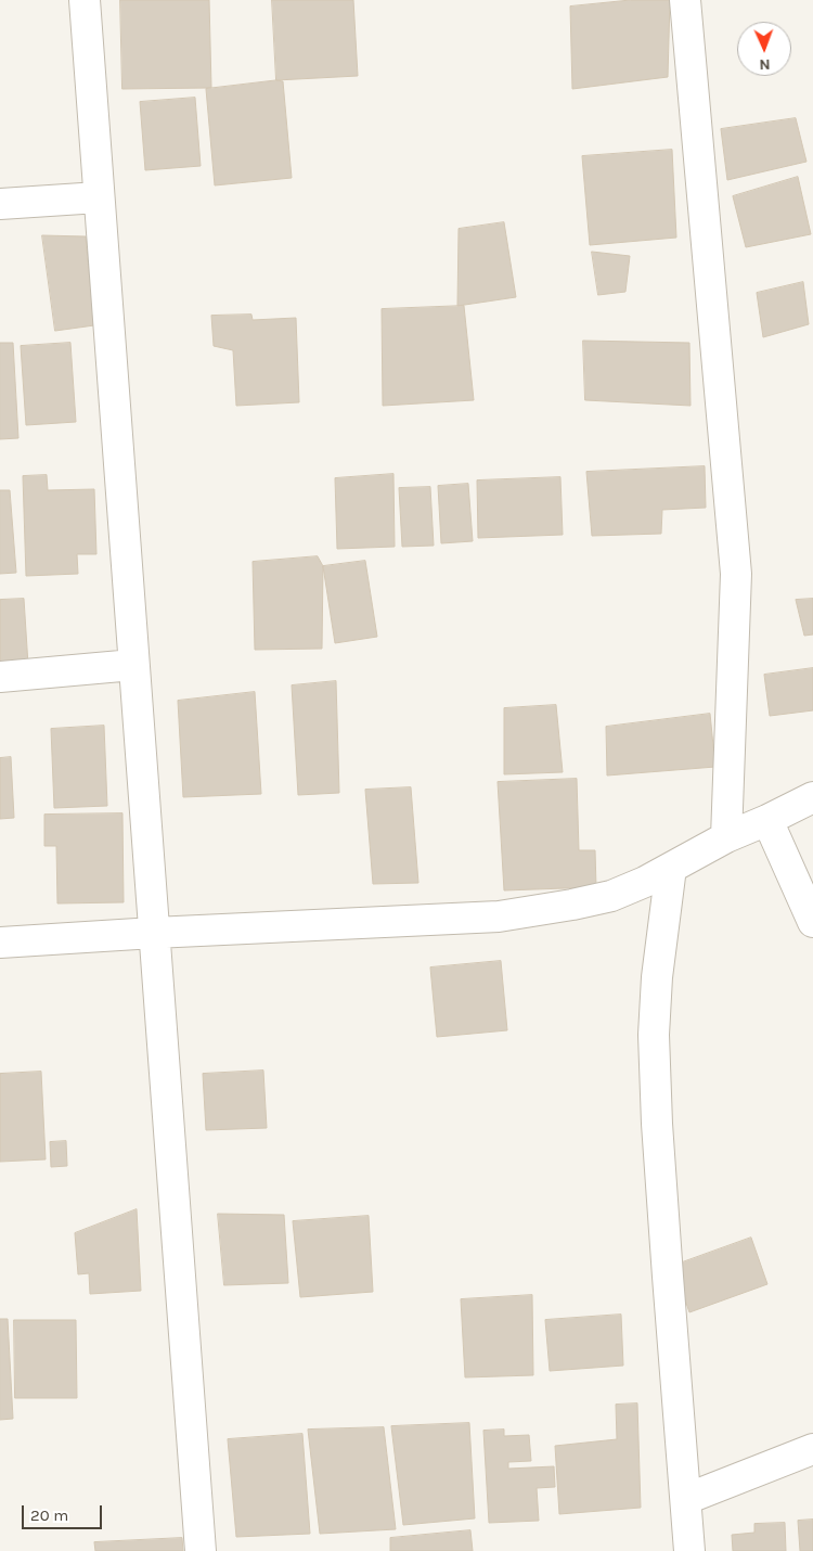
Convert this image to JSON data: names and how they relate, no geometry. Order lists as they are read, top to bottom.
{
  "scale_bar": "20 m",
  "north": "bottom"
}
